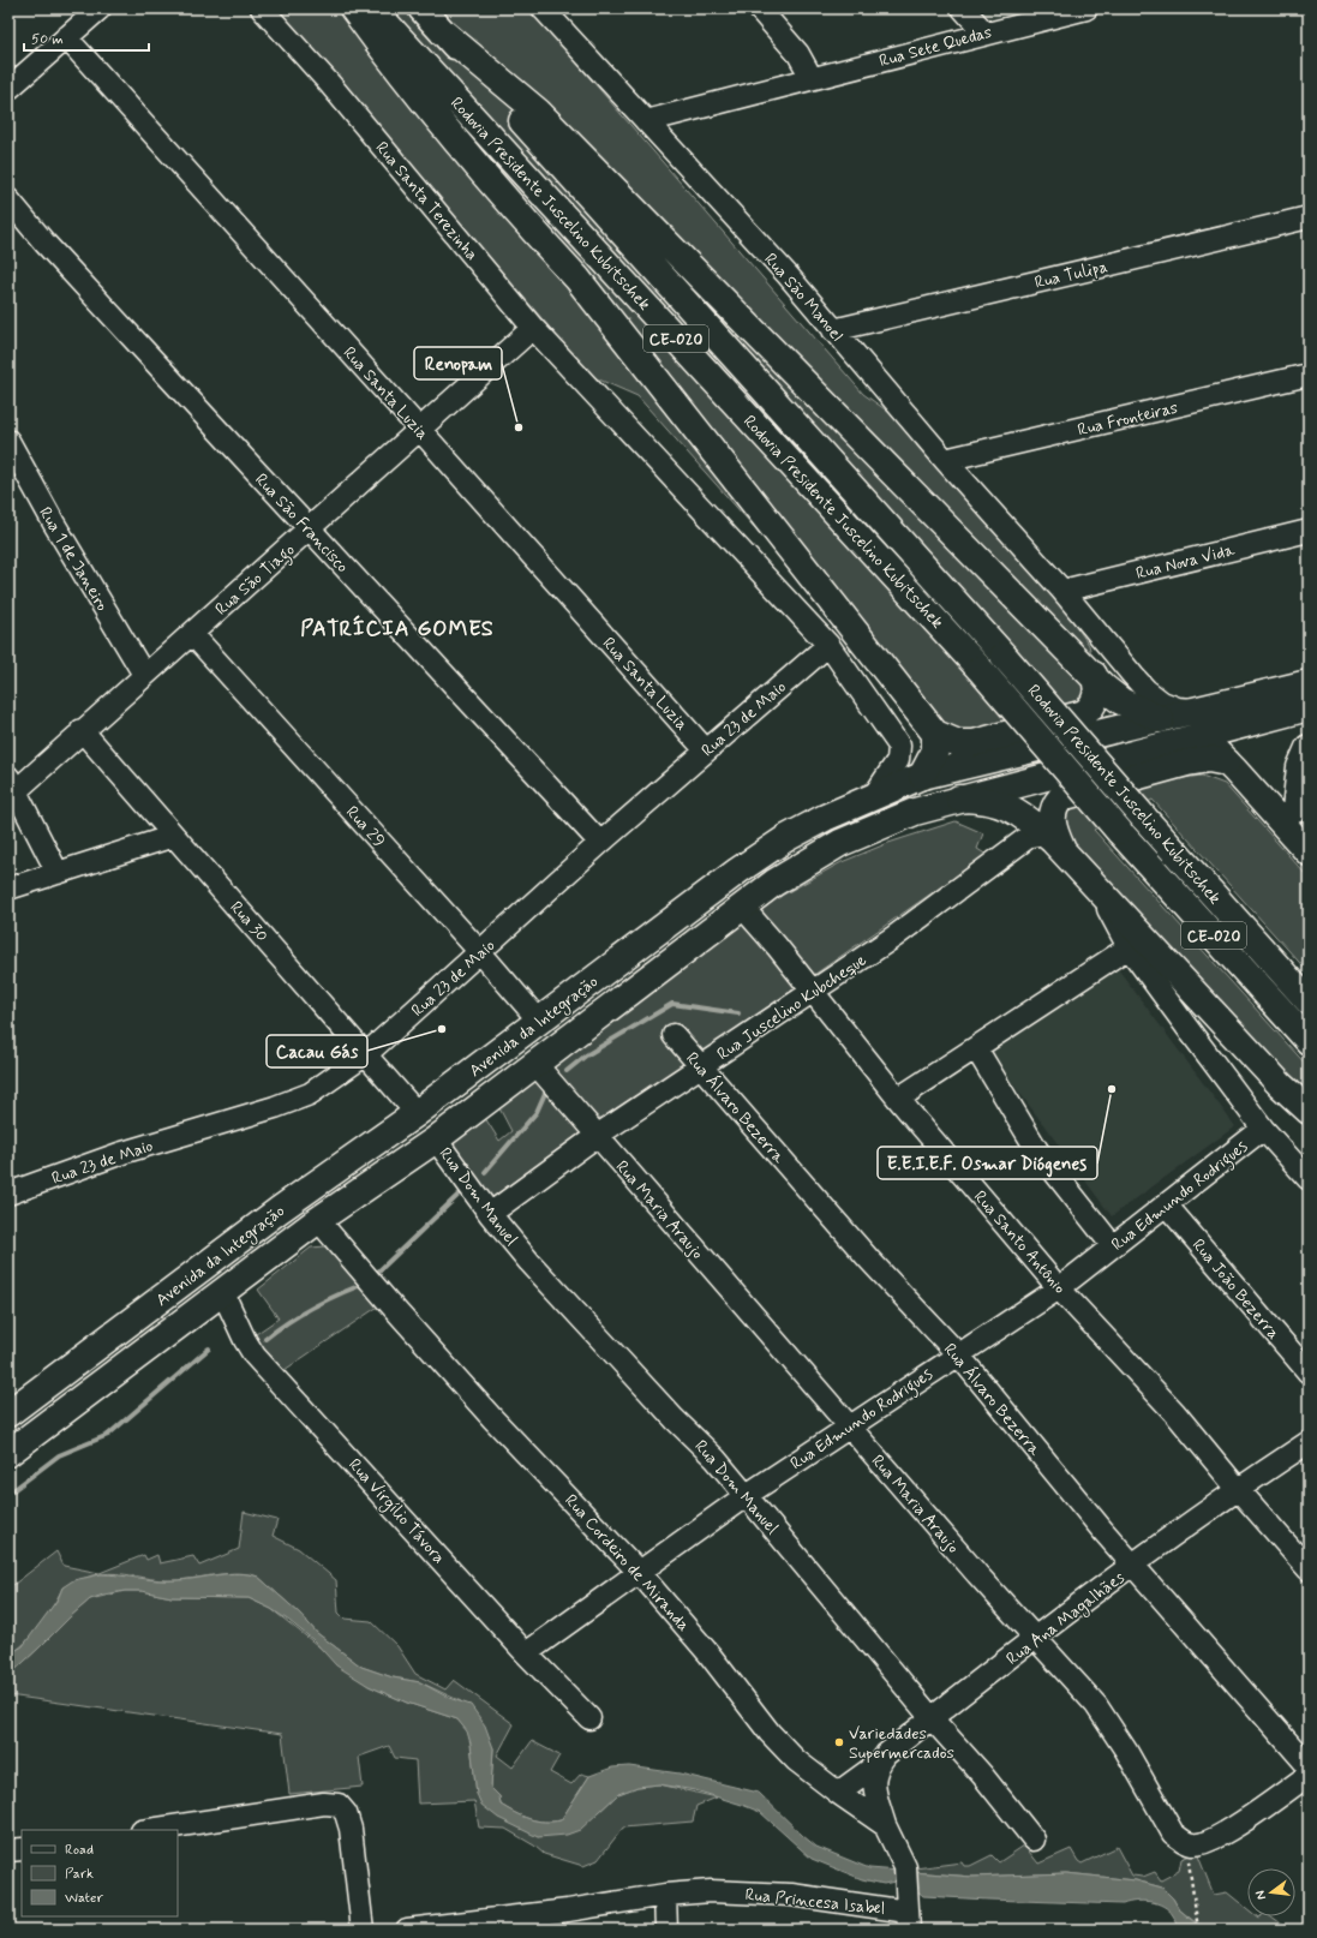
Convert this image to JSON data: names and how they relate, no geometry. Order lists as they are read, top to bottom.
{
  "streets": {
    "main road": ["Rodovia Presidente Juscelino Kubitschek", "CE-020", "Avenida da Integração"],
    "street": [
      "Rua Sete Quedas",
      "Rua Santa Terezinha",
      "Rua Tulipa",
      "Rua São Manoel",
      "Rua Santa Luzia",
      "Rua Fronteiras",
      "Rua São Francisco",
      "Rua 1 de Janeiro",
      "Rua Nova Vida",
      "Rua São Tiago",
      "Rua 23 de Maio",
      "Rua 29",
      "Rua 30",
      "Rua Juscelino Kubcheque",
      "Rua Álvaro Bezerra",
      "Rua Edmundo Rodrigues",
      "Rua Dom Manuel",
      "Rua Maria Araujo",
      "Rua Santo Antônio",
      "Rua João Bezerra",
      "Rua Virgílio Távora",
      "Rua Cordeiro de Miranda",
      "Rua Ana Magalhães",
      "Rua Princesa Isabel"
    ]
  },
  "crossings": [
    ["Rua Sete Quedas", "Rua São Manoel"],
    ["Rua Santa Terezinha", "Rua São Tiago"],
    ["Rua Santa Terezinha", "Rua 23 de Maio"],
    ["Rua Tulipa", "Rua São Manoel"],
    ["Rua São Manoel", "Rua Fronteiras"],
    ["Rua São Manoel", "Rua Nova Vida"],
    ["Rua São Manoel", "Avenida da Integração"],
    ["Rua Santa Luzia", "Rua São Tiago"],
    ["Rua Santa Luzia", "Rua 23 de Maio"],
    ["Rua São Francisco", "Rua São Tiago"],
    ["Rua São Francisco", "Rua 23 de Maio"],
    ["Rua 1 de Janeiro", "Rua São Tiago"],
    ["Rua São Tiago", "Rua 29"],
    ["Rua São Tiago", "Rua 30"],
    ["Rua 23 de Maio", "Rua 29"],
    ["Rua 23 de Maio", "Rua 30"],
    ["Rua 29", "Avenida da Integração"],
    ["Rua 30", "Avenida da Integração"],
    ["Rua Juscelino Kubcheque", "Rua Álvaro Bezerra"],
    ["Rua Juscelino Kubcheque", "Rua Dom Manuel"],
    ["Rua Juscelino Kubcheque", "Rua Maria Araujo"],
    ["Rua Juscelino Kubcheque", "Rua Santo Antônio"],
    ["Avenida da Integração", "Rua Dom Manuel"],
    ["Avenida da Integração", "Rua Maria Araujo"],
    ["Avenida da Integração", "Rua Santo Antônio"],
    ["Avenida da Integração", "Rua Virgílio Távora"],
    ["Avenida da Integração", "Rua Cordeiro de Miranda"],
    ["Rua Álvaro Bezerra", "Rua Edmundo Rodrigues"],
    ["Rua Álvaro Bezerra", "Rua Ana Magalhães"],
    ["Rua Edmundo Rodrigues", "Rua Dom Manuel"],
    ["Rua Edmundo Rodrigues", "Rua Maria Araujo"],
    ["Rua Edmundo Rodrigues", "Rua Santo Antônio"],
    ["Rua Edmundo Rodrigues", "Rua João Bezerra"],
    ["Rua Edmundo Rodrigues", "Rua Virgílio Távora"],
    ["Rua Edmundo Rodrigues", "Rua Cordeiro de Miranda"],
    ["Rua Dom Manuel", "Rua Ana Magalhães"],
    ["Rua Maria Araujo", "Rua Ana Magalhães"],
    ["Rua Santo Antônio", "Rua Ana Magalhães"],
    ["Rua Cordeiro de Miranda", "Rua Ana Magalhães"],
    ["Rua Cordeiro de Miranda", "Rua Princesa Isabel"]
  ],
  "districts": ["PATRÍCIA GOMES"],
  "places": [
    "Renopam",
    "Cacau Gás",
    "E.E.I.E.F. Osmar Diógenes",
    "Variedades Supermercados"
  ],
  "legend": ["Road", "Park", "Water"],
  "scale_bar": "50 m",
  "north": "left"
}
